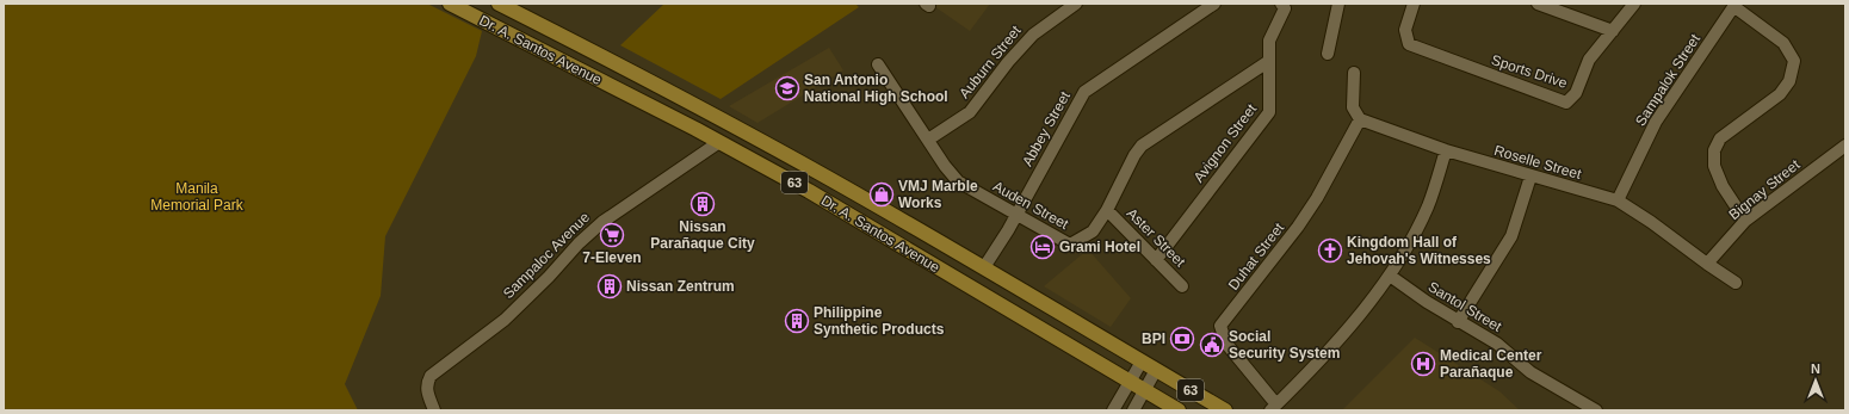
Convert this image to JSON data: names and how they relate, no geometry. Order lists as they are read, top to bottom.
{
  "streets": {
    "main road": ["Dr. A. Santos Avenue", "63"],
    "street": [
      "Auburn Street",
      "Sports Drive",
      "Sampalok Street",
      "Abbey Street",
      "Avignon Street",
      "Roselle Street",
      "Bignay Street",
      "Auden Street",
      "Aster Street",
      "Sampaloc Avenue",
      "Duhat Street",
      "Santol Street"
    ]
  },
  "crossings": [
    ["Dr. A. Santos Avenue", "Abbey Street"],
    ["Dr. A. Santos Avenue", "Sampaloc Avenue"],
    ["Auburn Street", "Auden Street"],
    ["Sampalok Street", "Roselle Street"],
    ["Abbey Street", "Auden Street"],
    ["Avignon Street", "Auden Street"],
    ["Avignon Street", "Aster Street"],
    ["Roselle Street", "Bignay Street"],
    ["Roselle Street", "Duhat Street"],
    ["Auden Street", "Aster Street"]
  ],
  "parks": ["Manila Memorial Park"],
  "places": {
    "school or university": ["San Antonio National High School"],
    "shop": ["VMJ Marble Works"],
    "building": ["Nissan Parañaque City", "Nissan Zentrum", "Philippine Synthetic Products"],
    "supermarket": ["7-Eleven"],
    "hotel": ["Grami Hotel"],
    "church": ["Kingdom Hall of Jehovah's Witnesses"],
    "bank": ["BPI"],
    "public building": ["Social Security System"],
    "hospital": ["Medical Center Parañaque"]
  },
  "north": "top"
}
